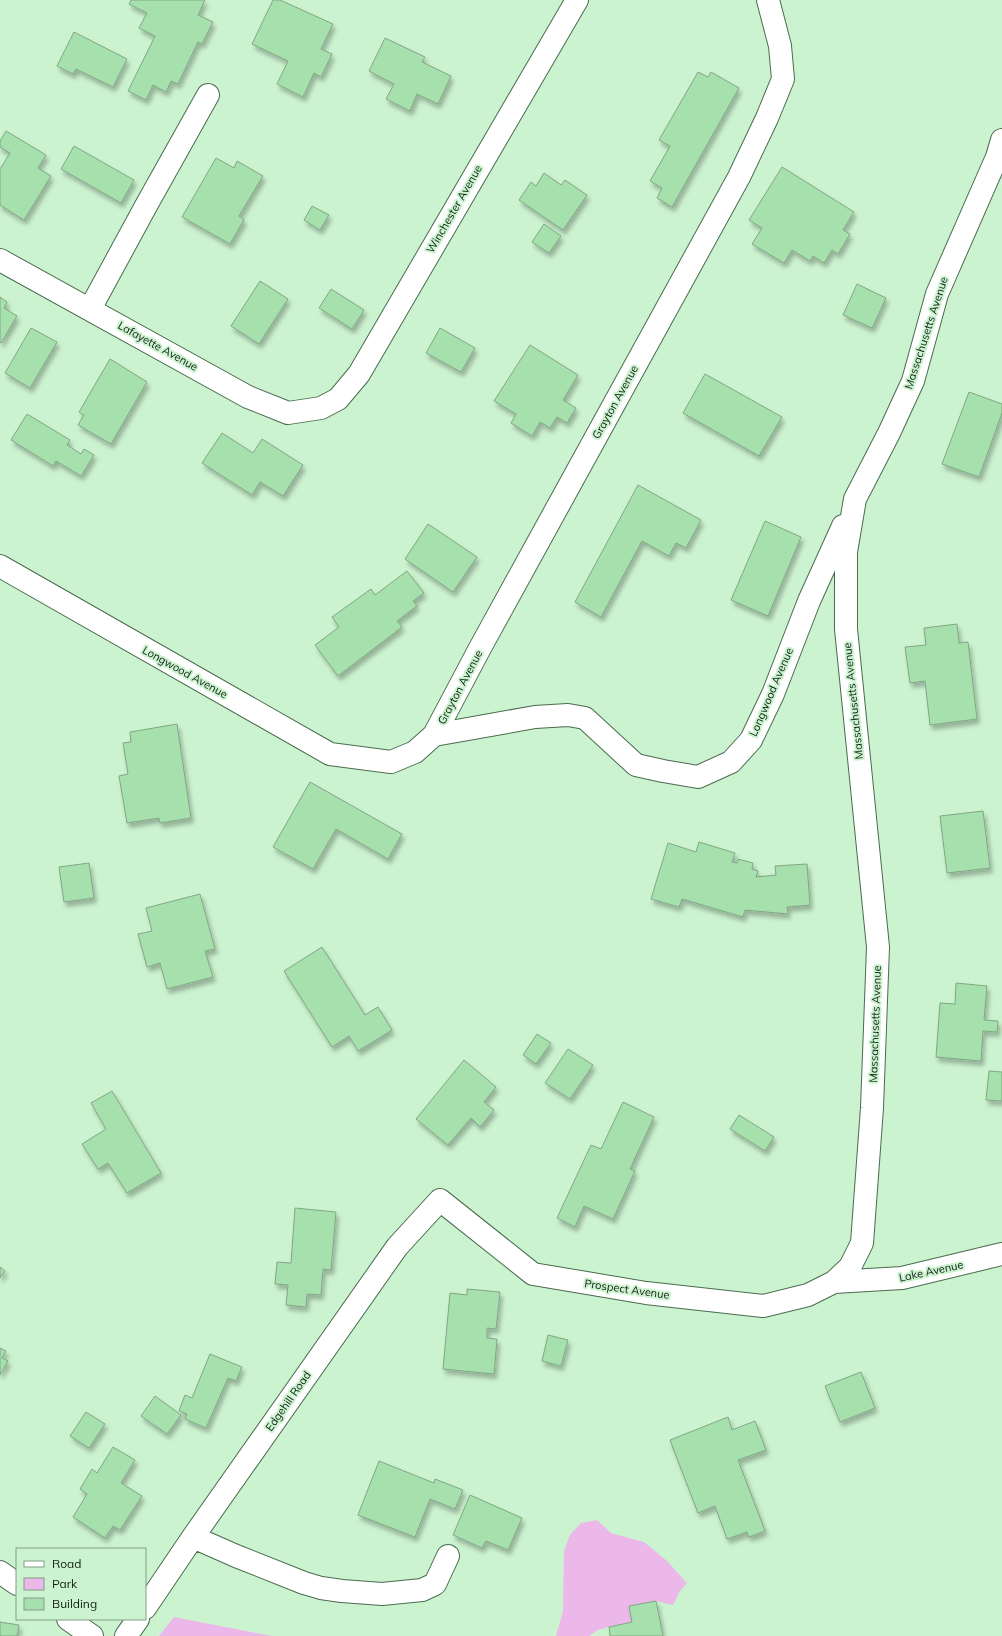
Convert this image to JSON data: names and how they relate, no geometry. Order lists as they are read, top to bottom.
{
  "streets": {
    "street": [
      "Winchester Avenue",
      "Massachusetts Avenue",
      "Lafayette Avenue",
      "Grayton Avenue",
      "Longwood Avenue",
      "Lake Avenue",
      "Prospect Avenue",
      "Edgehill Road"
    ]
  },
  "crossings": [
    ["Winchester Avenue", "Lafayette Avenue"],
    ["Massachusetts Avenue", "Longwood Avenue"],
    ["Massachusetts Avenue", "Lake Avenue"],
    ["Massachusetts Avenue", "Prospect Avenue"],
    ["Grayton Avenue", "Longwood Avenue"],
    ["Lake Avenue", "Prospect Avenue"],
    ["Prospect Avenue", "Edgehill Road"]
  ],
  "legend": ["Road", "Park", "Building"]
}
